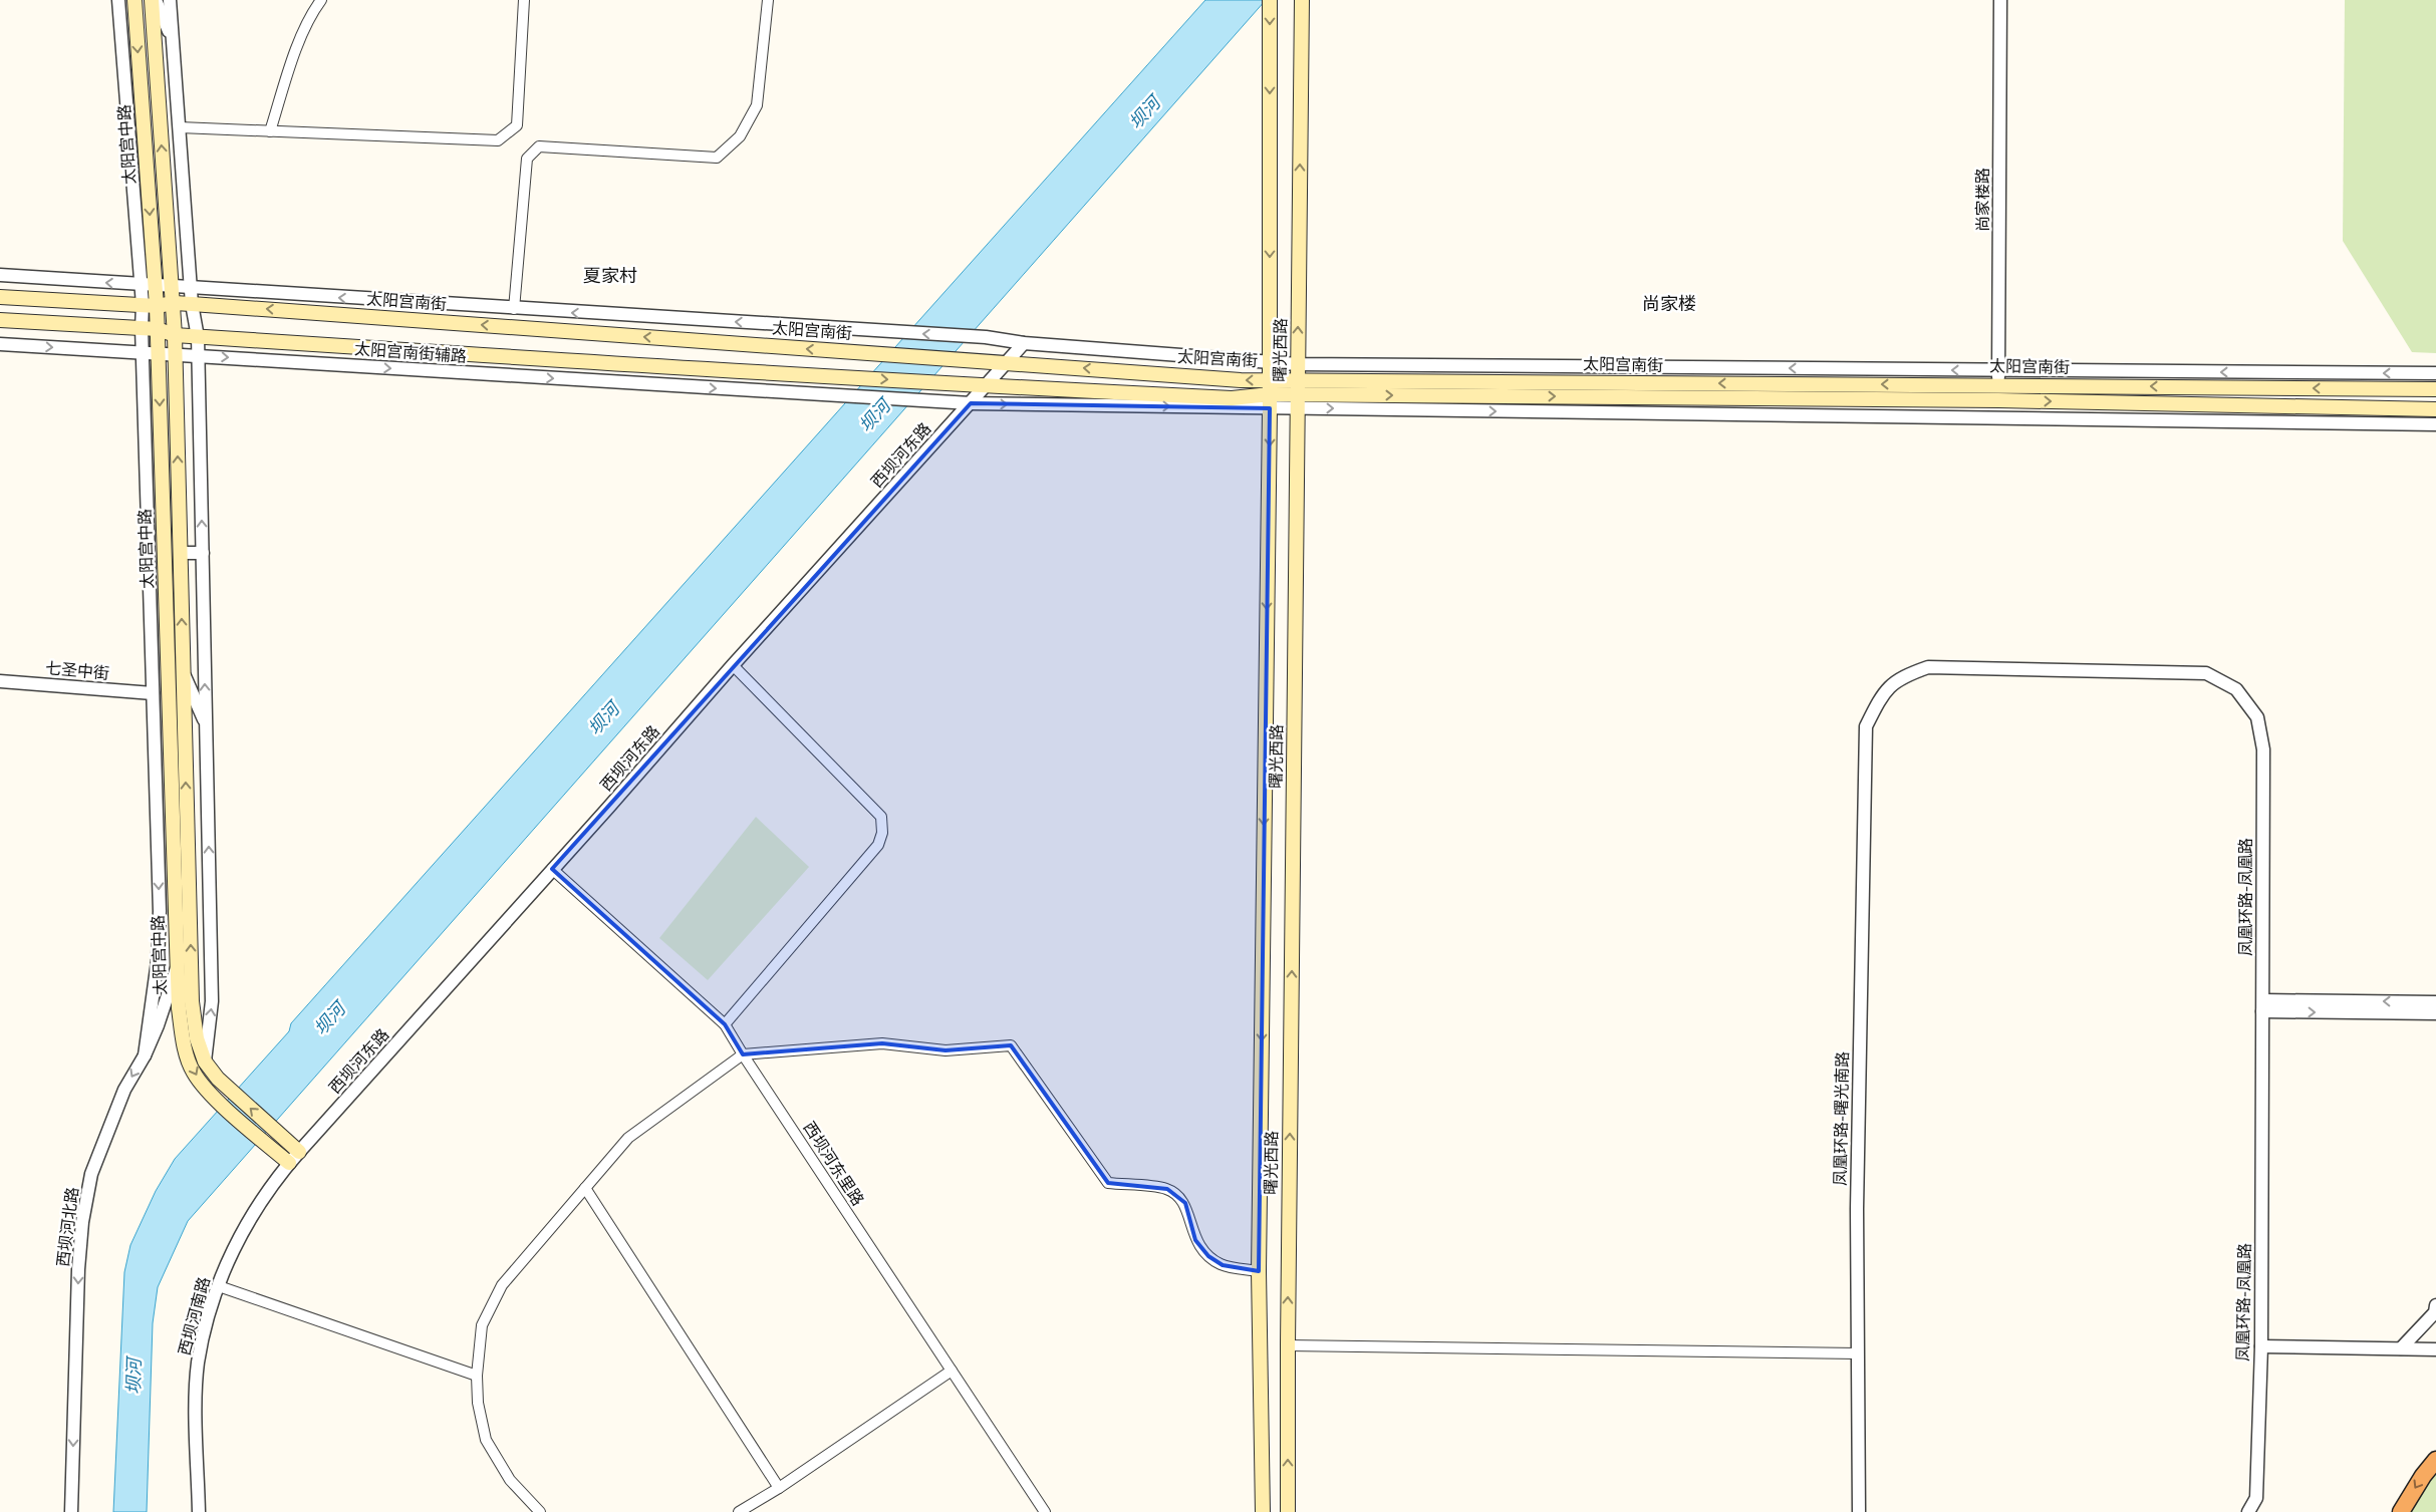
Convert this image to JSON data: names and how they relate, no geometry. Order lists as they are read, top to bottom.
{
  "streets": {
    "main road": ["太阳宫中路", "太阳宫南街", "曙光西路"],
    "street": [
      "尚家楼路",
      "太阳宫南街辅路",
      "西坝河东路",
      "七圣中街",
      "凤凰环路-凤凰路",
      "凤凰环路-曙光南路",
      "西坝河东里路",
      "西坝河北路",
      "西坝河南路"
    ]
  },
  "crossings": [
    ["太阳宫中路", "太阳宫南街"],
    ["太阳宫中路", "太阳宫南街辅路"],
    ["太阳宫中路", "西坝河东路"],
    ["太阳宫中路", "七圣中街"],
    ["太阳宫中路", "西坝河北路"],
    ["太阳宫中路", "西坝河南路"],
    ["尚家楼路", "太阳宫南街"],
    ["太阳宫南街", "曙光西路"],
    ["太阳宫南街", "太阳宫南街辅路"],
    ["太阳宫南街", "西坝河东路"],
    ["西坝河东路", "西坝河东里路"],
    ["西坝河东路", "西坝河南路"],
    ["凤凰环路-凤凰路", "凤凰环路-曙光南路"]
  ],
  "one_way": ["太阳宫南街辅路", "西坝河北路"],
  "districts": ["夏家村", "尚家楼"],
  "water": ["坝河"]
}
